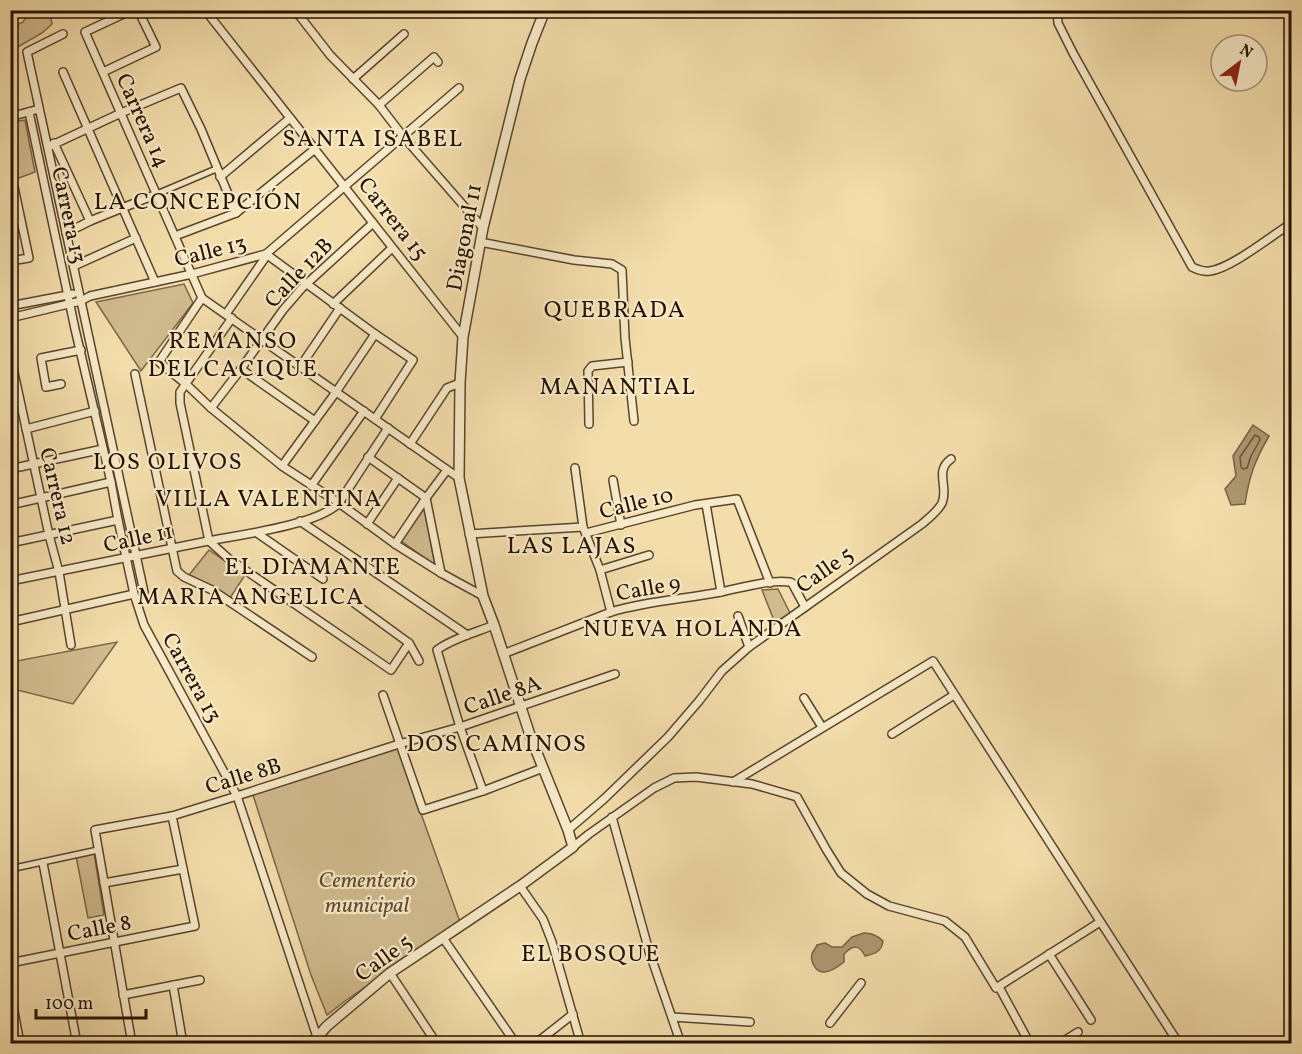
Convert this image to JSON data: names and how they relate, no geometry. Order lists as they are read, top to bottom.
{
  "streets": {
    "street": [
      "Carrera 14",
      "Carrera 13",
      "Carrera 15",
      "Diagonal 11",
      "Calle 13",
      "Calle 12B",
      "Carrera 12",
      "Calle 10",
      "Calle 11",
      "Calle 5",
      "Calle 9",
      "Calle 8A",
      "Calle 8B",
      "Calle 8"
    ]
  },
  "crossings": [
    ["Carrera 14", "Calle 13"],
    ["Carrera 13", "Calle 13"],
    ["Carrera 13", "Calle 11"],
    ["Carrera 13", "Calle 5"],
    ["Carrera 13", "Calle 8B"],
    ["Carrera 15", "Diagonal 11"],
    ["Carrera 15", "Calle 13"],
    ["Carrera 15", "Calle 12B"],
    ["Carrera 12", "Calle 11"],
    ["Calle 10", "Calle 9"],
    ["Calle 8A", "Calle 8B"]
  ],
  "districts": [
    "SANTA ISABEL",
    "LA CONCEPCIÓN",
    "QUEBRADA",
    "REMANSO DEL CACIQUE",
    "MANANTIAL",
    "LOS OLIVOS",
    "VILLA VALENTINA",
    "LAS LAJAS",
    "EL DIAMANTE",
    "MARIA ANGELICA",
    "NUEVA HOLANDA",
    "DOS CAMINOS",
    "EL BOSQUE"
  ],
  "parks": ["Cementerio municipal"],
  "scale_bar": "100 m",
  "north": "top right"
}
